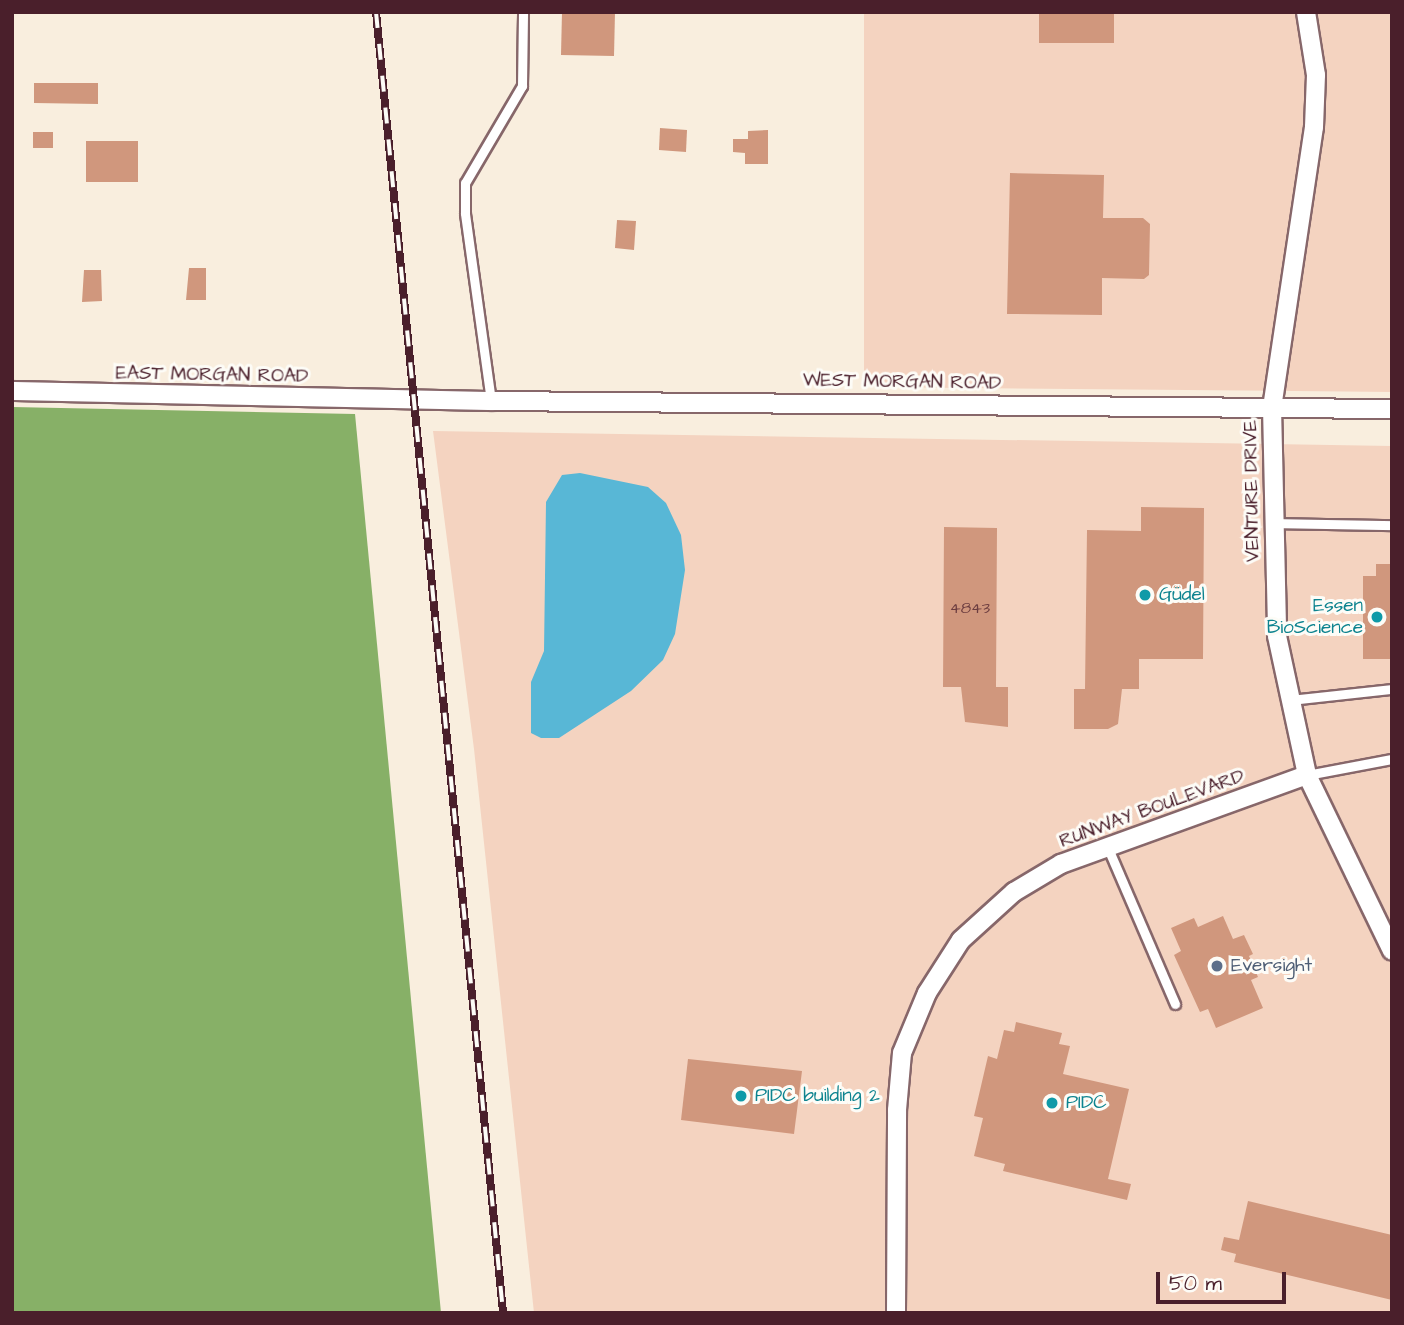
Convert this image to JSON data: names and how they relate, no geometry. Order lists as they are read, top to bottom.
{
  "streets": {
    "street": [
      "EAST MORGAN ROAD",
      "WEST MORGAN ROAD",
      "VENTURE DRIVE",
      "RUNWAY BOULEVARD"
    ]
  },
  "crossings": [
    ["EAST MORGAN ROAD", "WEST MORGAN ROAD"],
    ["WEST MORGAN ROAD", "VENTURE DRIVE"],
    ["VENTURE DRIVE", "RUNWAY BOULEVARD"]
  ],
  "places": [
    "Güdel",
    "Essen BioScience",
    "Eversight",
    "PIDC building 2",
    "PIDC"
  ],
  "house_numbers": ["4843"],
  "scale_bar": "50 m"
}
